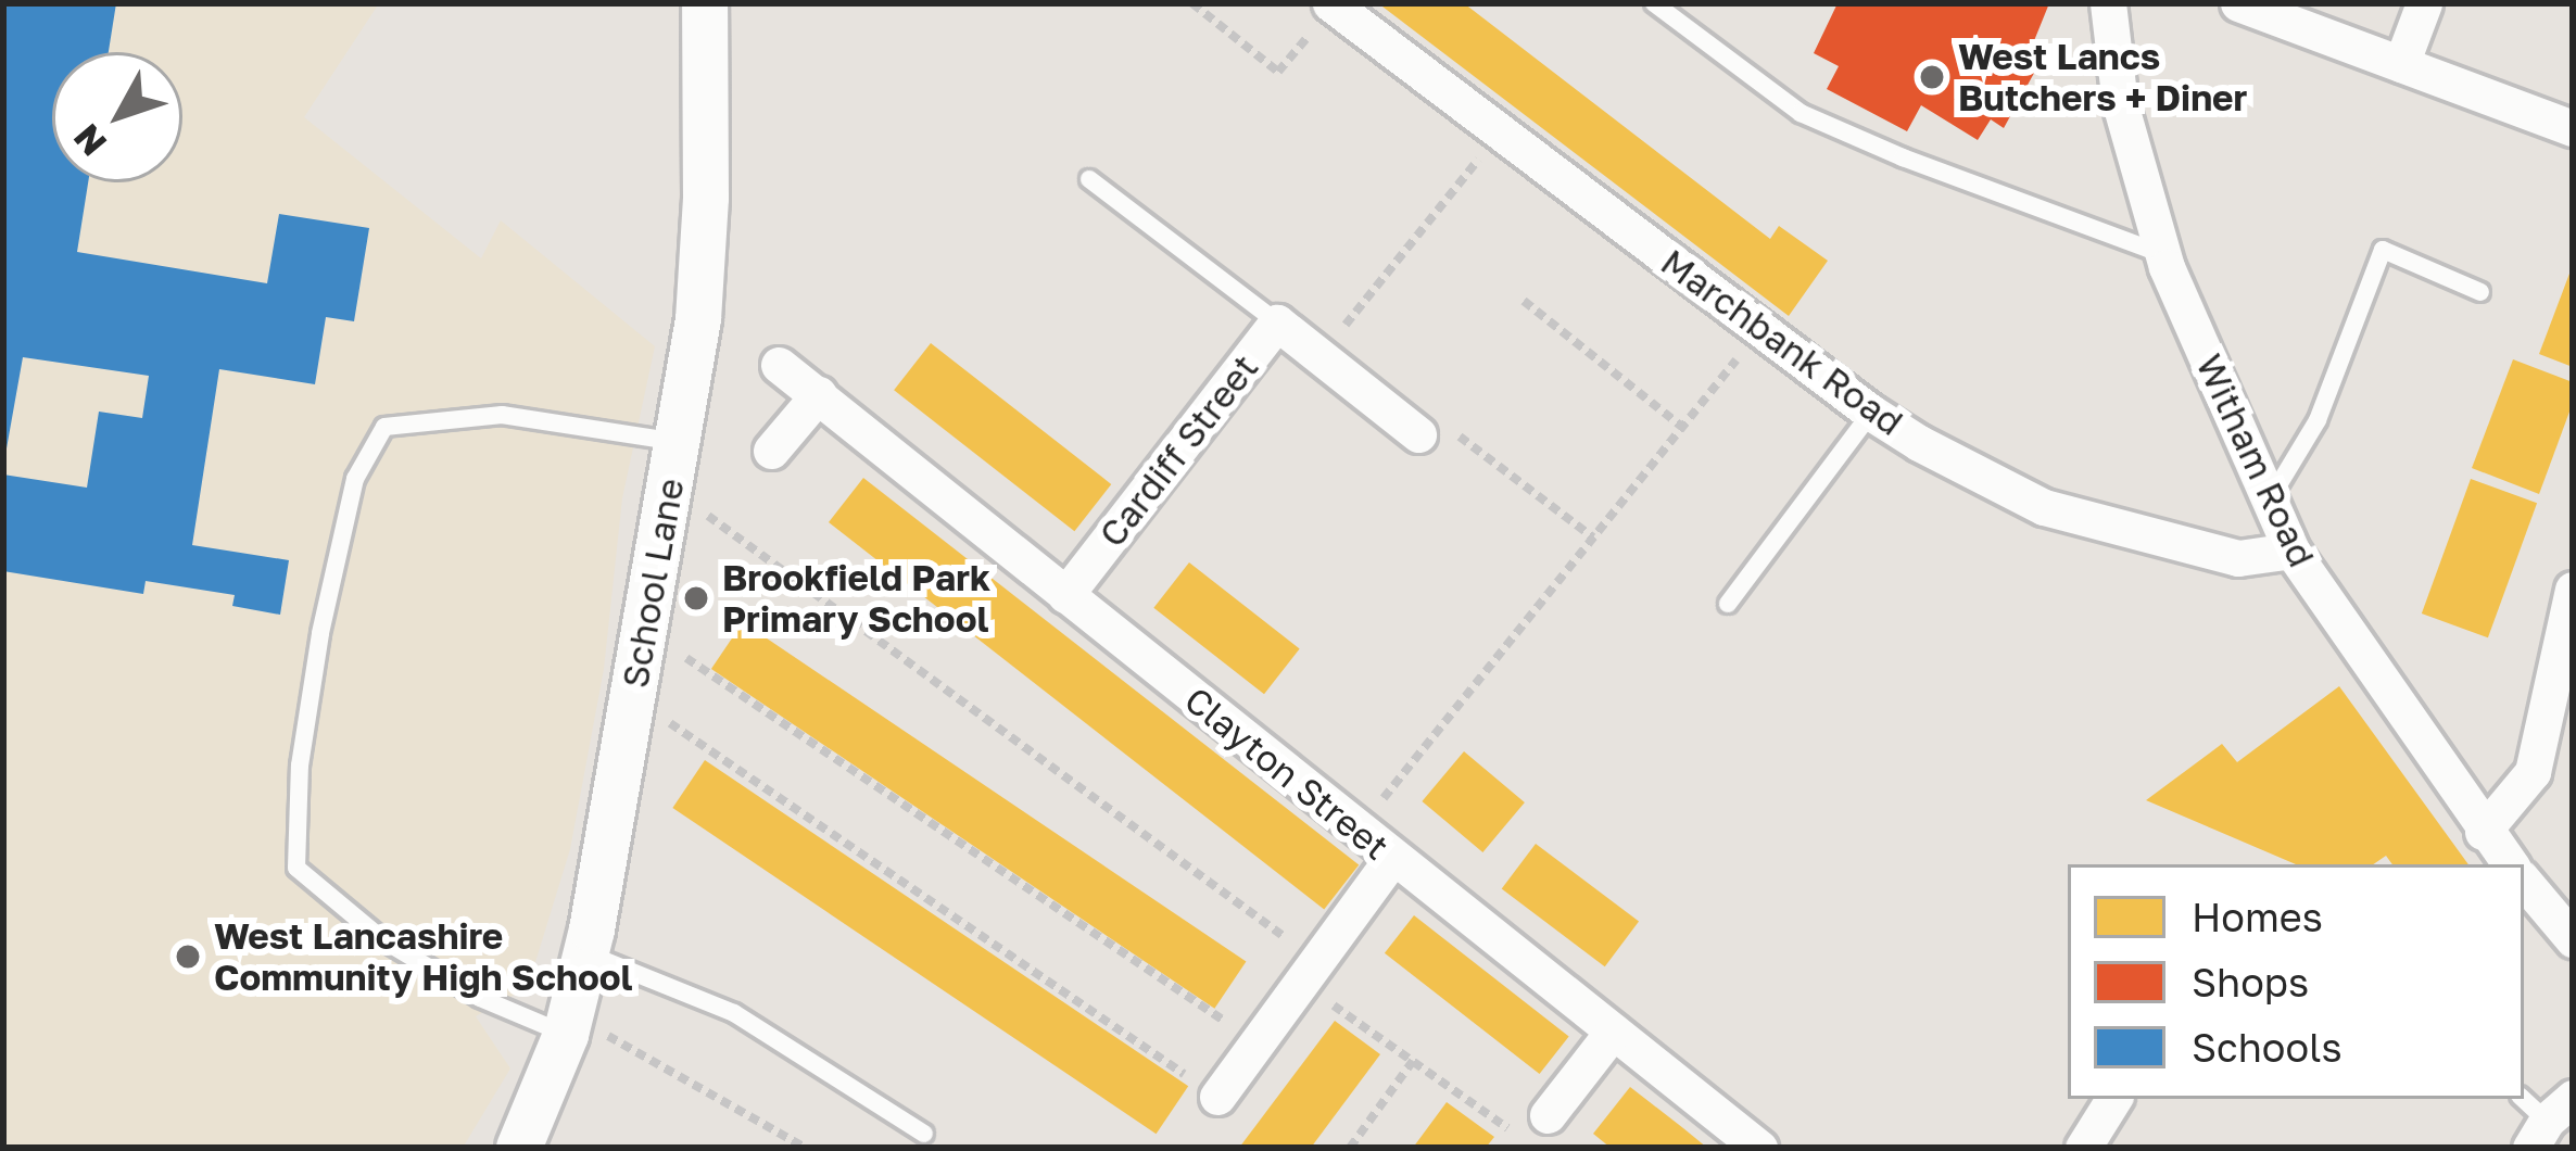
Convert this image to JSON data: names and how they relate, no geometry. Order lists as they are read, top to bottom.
{
  "streets": {
    "street": [
      "Marchbank Road",
      "Cardiff Street",
      "Witham Road",
      "School Lane",
      "Clayton Street"
    ]
  },
  "crossings": [
    ["Marchbank Road", "Witham Road"],
    ["Cardiff Street", "Clayton Street"]
  ],
  "places": ["West Lancs Butchers + Diner", "Brookfield Park Primary School", "West Lancashire Community High School"],
  "legend": ["Homes", "Shops", "Schools"],
  "north": "bottom left"
}
